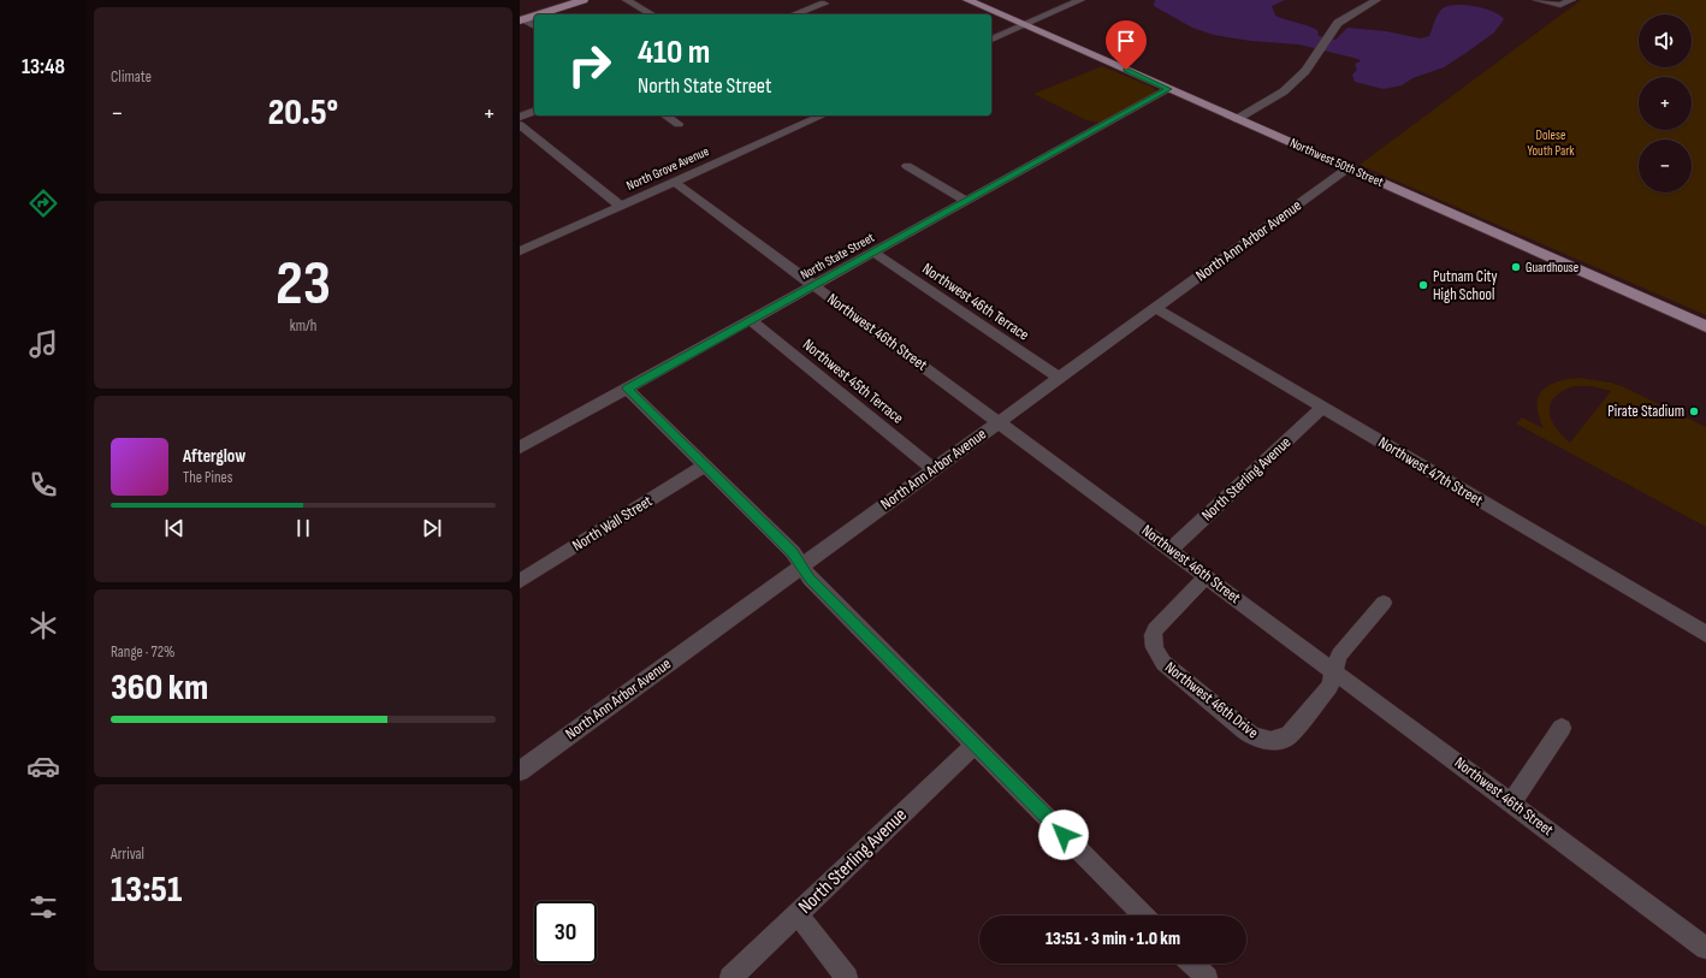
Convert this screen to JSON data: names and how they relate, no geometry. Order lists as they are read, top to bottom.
{
  "streets": {
    "main road": ["Northwest 50th Street"],
    "street": [
      "North Grove Avenue",
      "North Ann Arbor Avenue",
      "North State Street",
      "Northwest 46th Terrace",
      "Northwest 46th Street",
      "Northwest 45th Terrace",
      "Northwest 47th Street",
      "North Sterling Avenue",
      "North Wall Street",
      "Northwest 46th Drive"
    ]
  },
  "crossings": [
    ["Northwest 50th Street", "North Ann Arbor Avenue"],
    ["Northwest 50th Street", "North State Street"],
    ["North Grove Avenue", "Northwest 46th Street"],
    ["North Ann Arbor Avenue", "Northwest 46th Terrace"],
    ["North Ann Arbor Avenue", "Northwest 46th Street"],
    ["North Ann Arbor Avenue", "Northwest 45th Terrace"],
    ["North Ann Arbor Avenue", "Northwest 47th Street"],
    ["North State Street", "Northwest 46th Terrace"],
    ["North State Street", "Northwest 46th Street"],
    ["North State Street", "Northwest 45th Terrace"],
    ["Northwest 46th Street", "North Sterling Avenue"],
    ["Northwest 46th Street", "Northwest 46th Drive"],
    ["Northwest 47th Street", "North Sterling Avenue"]
  ],
  "parks": ["Dolese Youth Park"],
  "places": ["Guardhouse", "Putnam City High School", "Pirate Stadium"],
  "page": {
    "tabs": "13:48",
    "tile": [
      "Climate",
      ["23", "km/h"],
      ["Range · 72%", "360 km"],
      ["Arrival", "13:51"]
    ],
    "map_buttons": ["+", "−"],
    "turn": ["410 m", "North State Street"],
    "heat": ["−", "20.5°", "+"],
    "song": ["Afterglow", "The Pines"],
    "limit": "30",
    "trip": "13:51 · 3 min · 1.0 km"
  }
}
